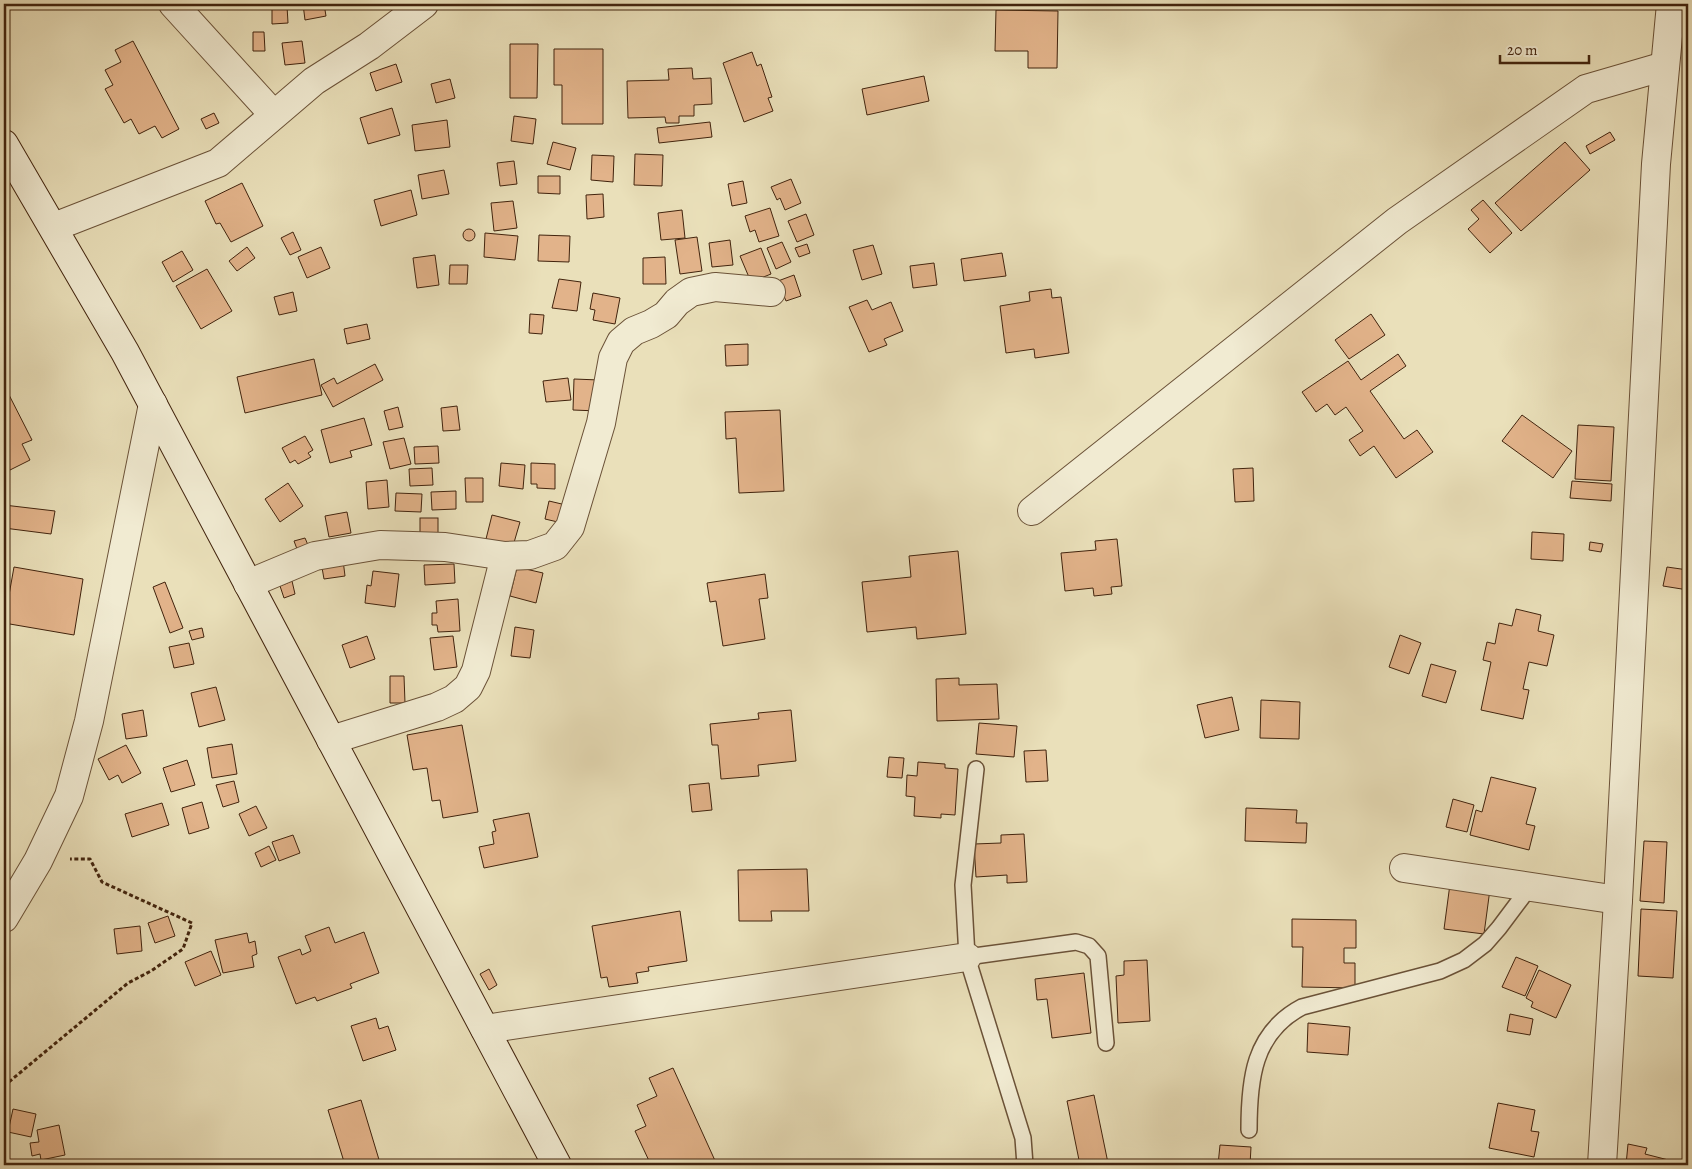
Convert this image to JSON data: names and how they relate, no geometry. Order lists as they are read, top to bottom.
{
  "scale_bar": "20 m"
}
